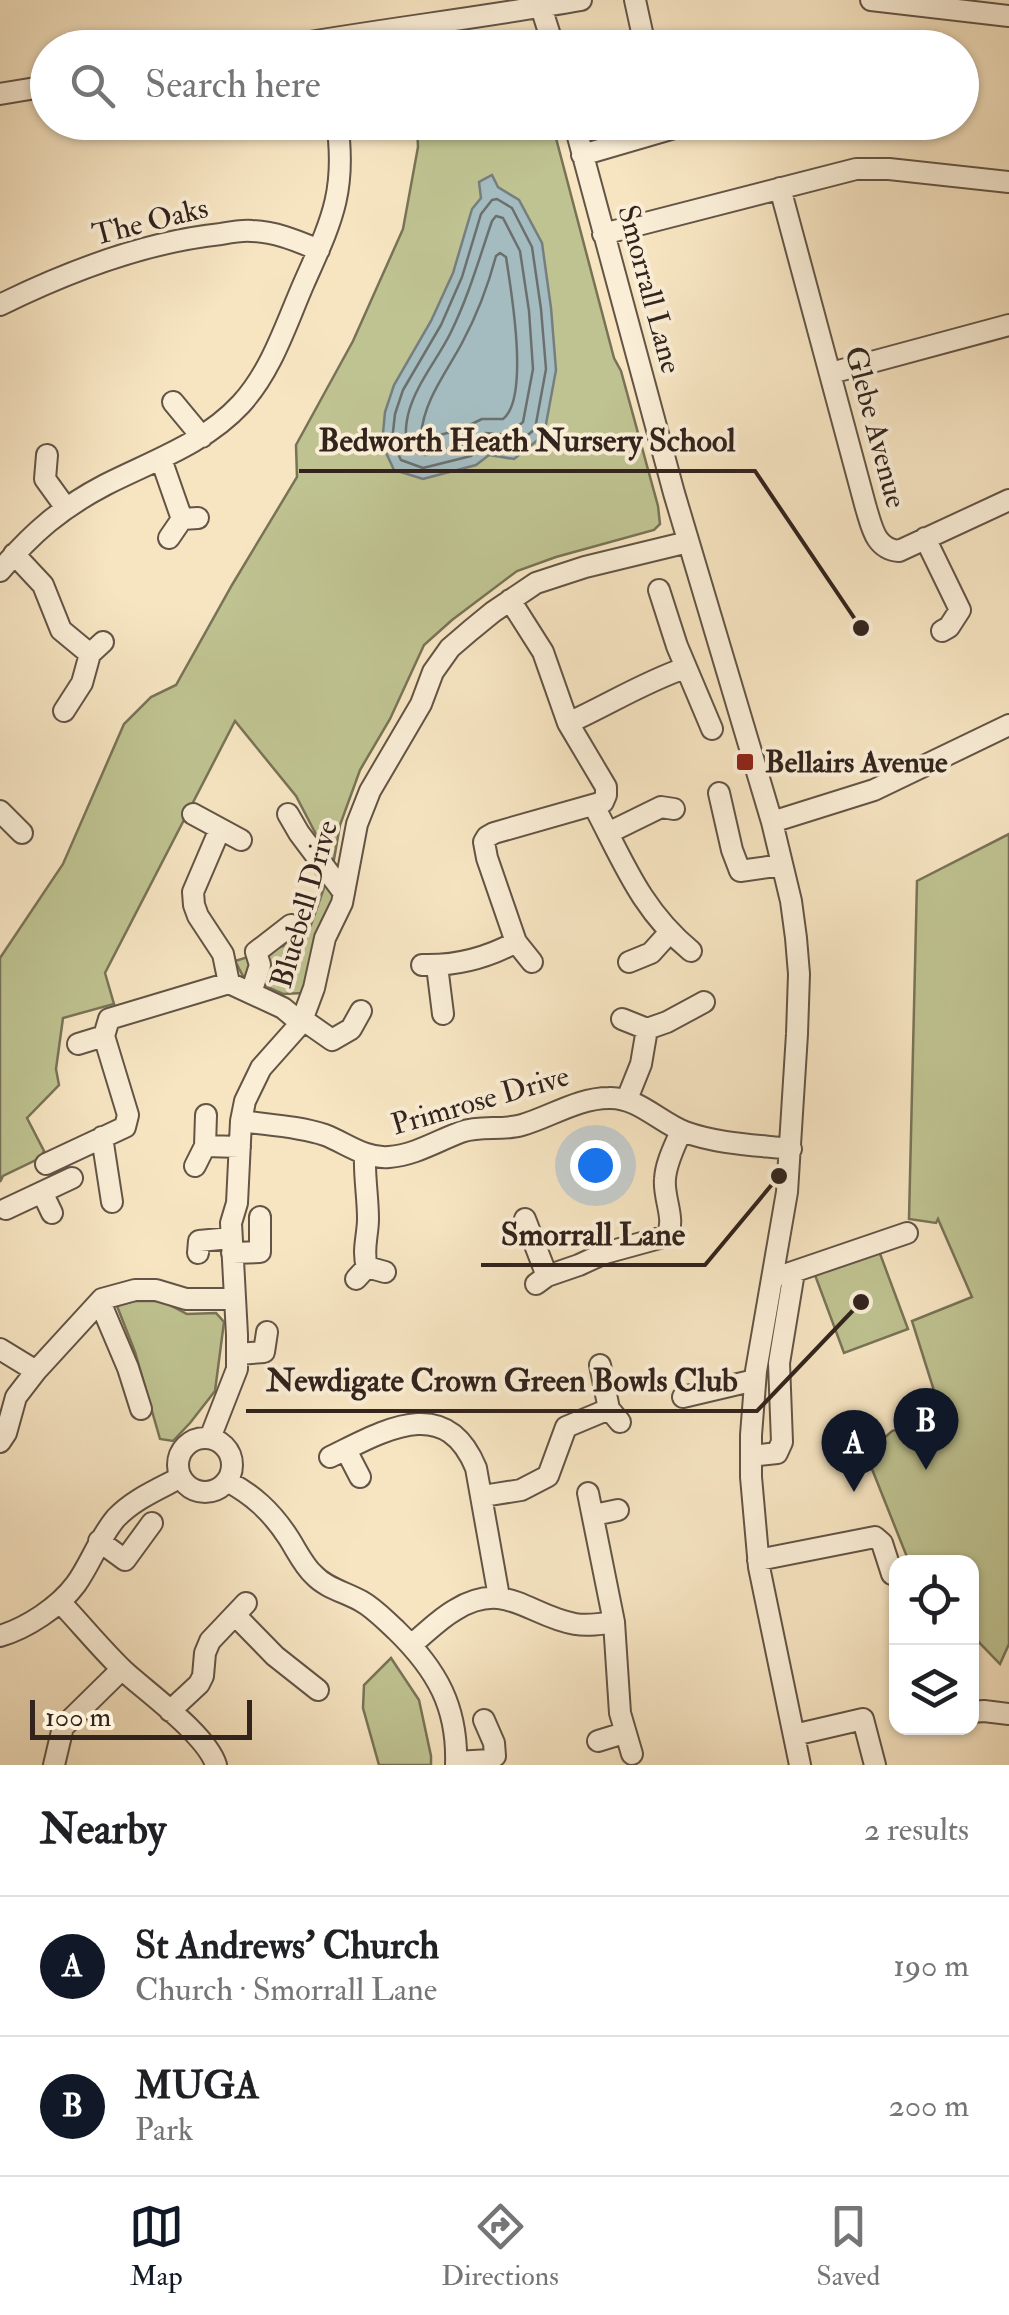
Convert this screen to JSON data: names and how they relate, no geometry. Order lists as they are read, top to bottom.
{
  "streets": {
    "street": [
      "The Oaks",
      "Smorrall Lane",
      "Glebe Avenue",
      "Bluebell Drive",
      "Primrose Drive"
    ]
  },
  "crossings": [
    ["Smorrall Lane", "Bluebell Drive"],
    ["Bluebell Drive", "Primrose Drive"]
  ],
  "places": {
    "other": ["Bedworth Heath Nursery School", "Smorrall Lane", "Newdigate Crown Green Bowls Club"],
    "transit": ["Bellairs Avenue"]
  },
  "scale_bar": "100 m",
  "page": {
    "search": "Search here",
    "pins": ["B", "A"],
    "scale": "100 m",
    "heading": ["Nearby", "2 results"],
    "list": [
      {
        "mark": "A",
        "name": "St Andrews' Church",
        "note": "Church · Smorrall Lane",
        "value": "190 m"
      },
      {
        "mark": "B",
        "name": "MUGA",
        "note": "Park",
        "value": "200 m"
      }
    ],
    "nav": ["Map", "Directions", "Saved"]
  }
}
